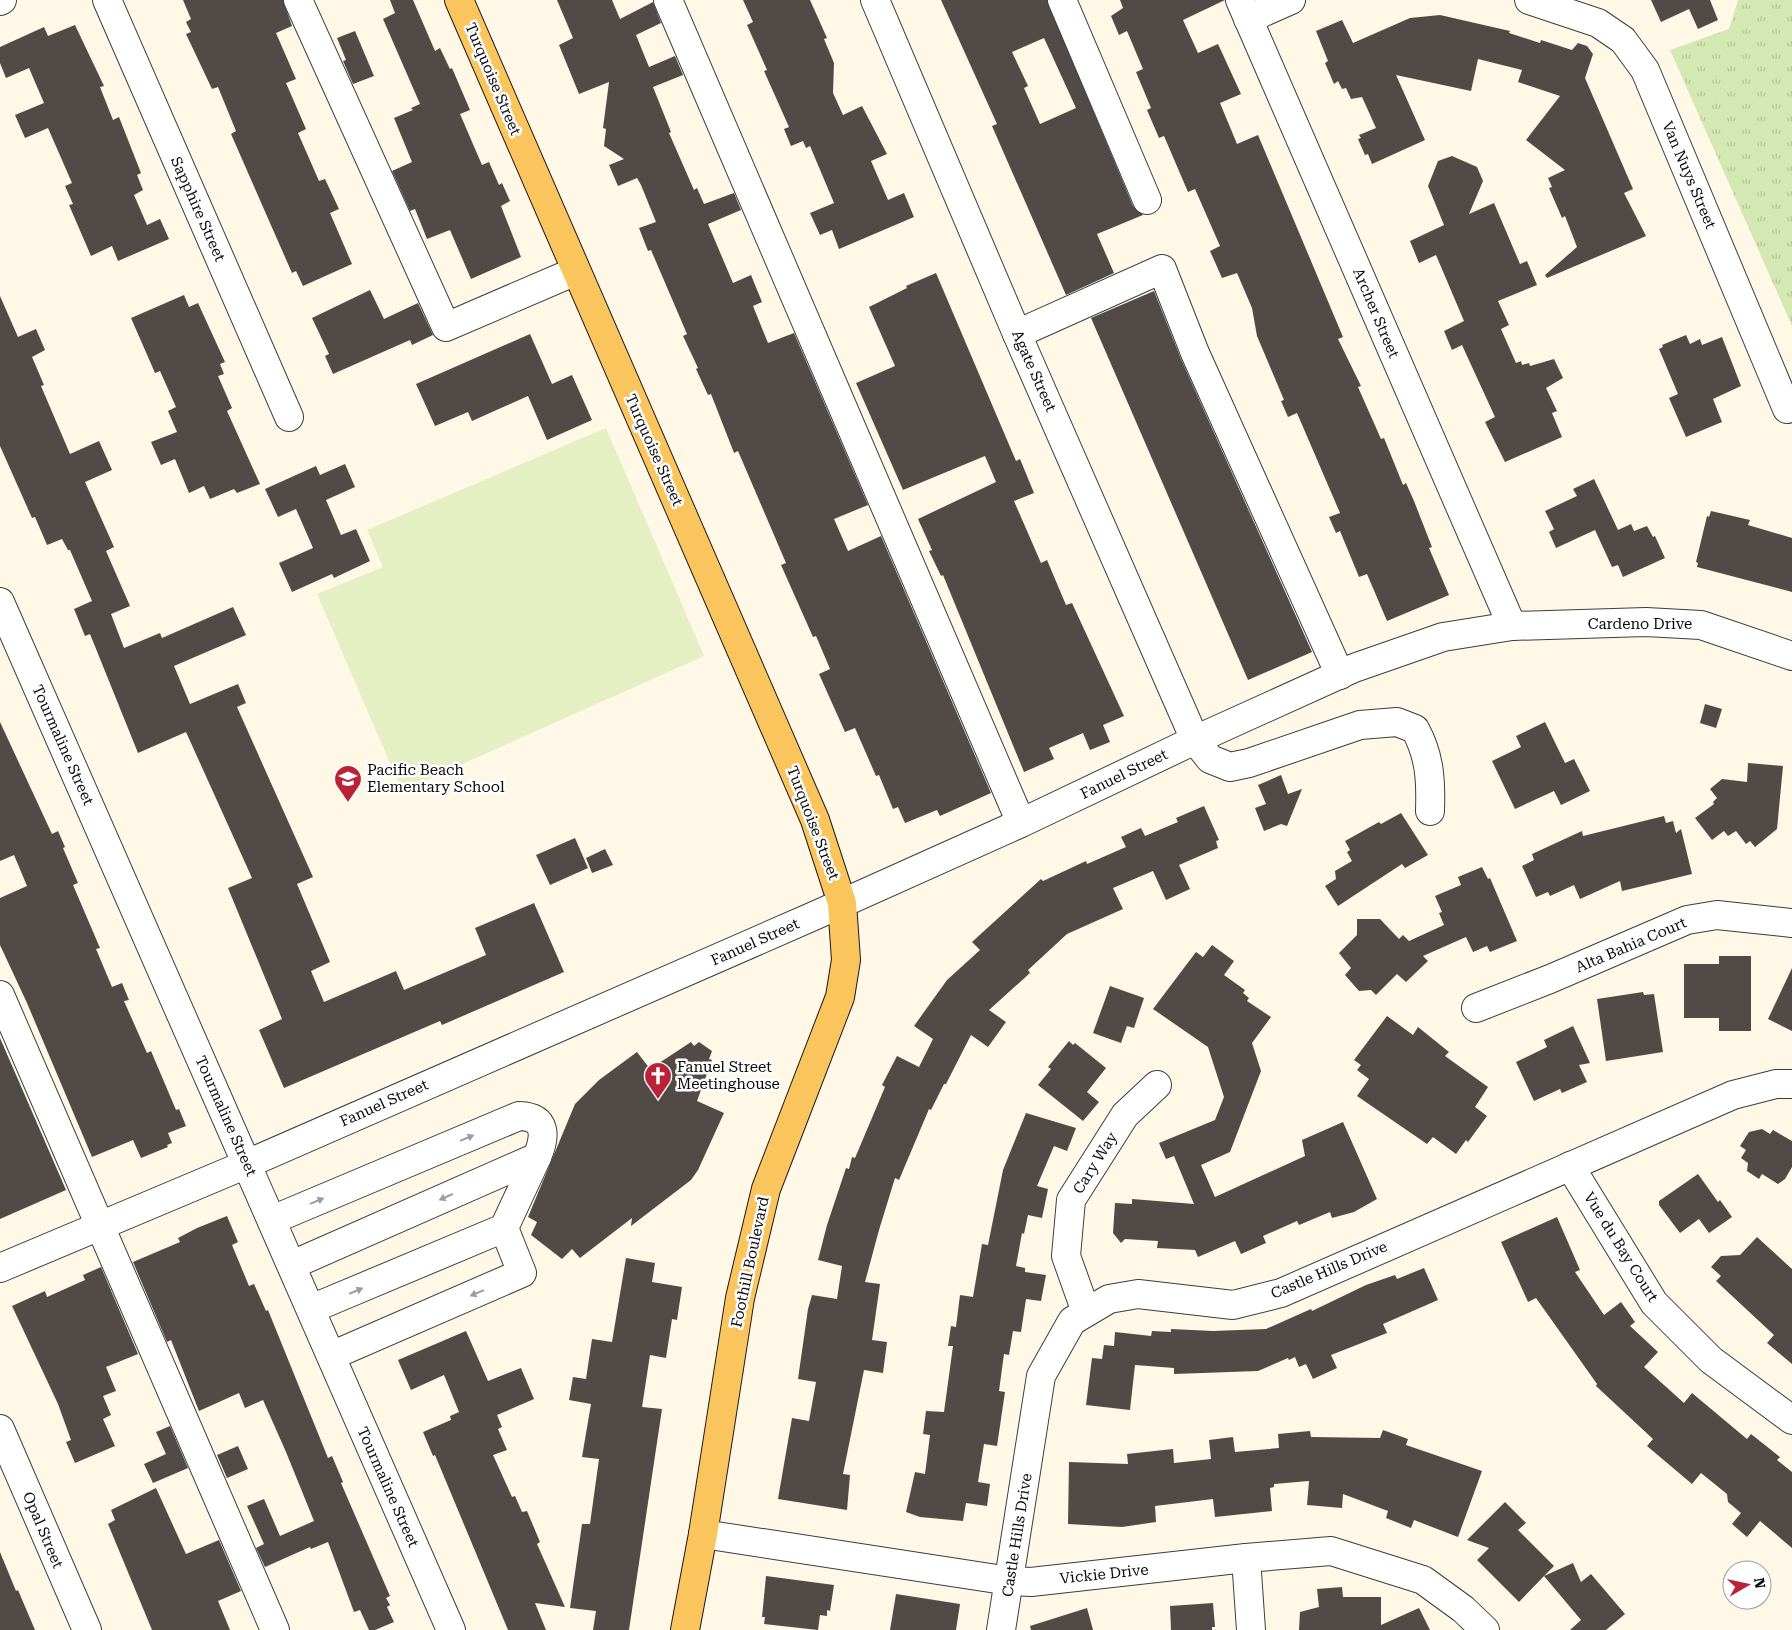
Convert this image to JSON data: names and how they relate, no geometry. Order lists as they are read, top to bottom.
{
  "streets": {
    "main road": ["Turquoise Street", "Foothill Boulevard"],
    "street": [
      "Van Nuys Street",
      "Sapphire Street",
      "Archer Street",
      "Agate Street",
      "Cardeno Drive",
      "Tourmaline Street",
      "Fanuel Street",
      "Alta Bahia Court",
      "Cary Way",
      "Vue du Bay Court",
      "Castle Hills Drive",
      "Opal Street",
      "Vickie Drive"
    ]
  },
  "crossings": [
    ["Turquoise Street", "Fanuel Street"],
    ["Turquoise Street", "Foothill Boulevard"],
    ["Archer Street", "Cardeno Drive"],
    ["Archer Street", "Fanuel Street"],
    ["Agate Street", "Fanuel Street"],
    ["Cardeno Drive", "Fanuel Street"],
    ["Tourmaline Street", "Fanuel Street"],
    ["Fanuel Street", "Foothill Boulevard"],
    ["Cary Way", "Castle Hills Drive"],
    ["Vue du Bay Court", "Castle Hills Drive"],
    ["Foothill Boulevard", "Vickie Drive"],
    ["Castle Hills Drive", "Vickie Drive"]
  ],
  "places": {
    "school or university": ["Pacific Beach Elementary School"],
    "church": ["Fanuel Street Meetinghouse"]
  },
  "north": "right"
}
